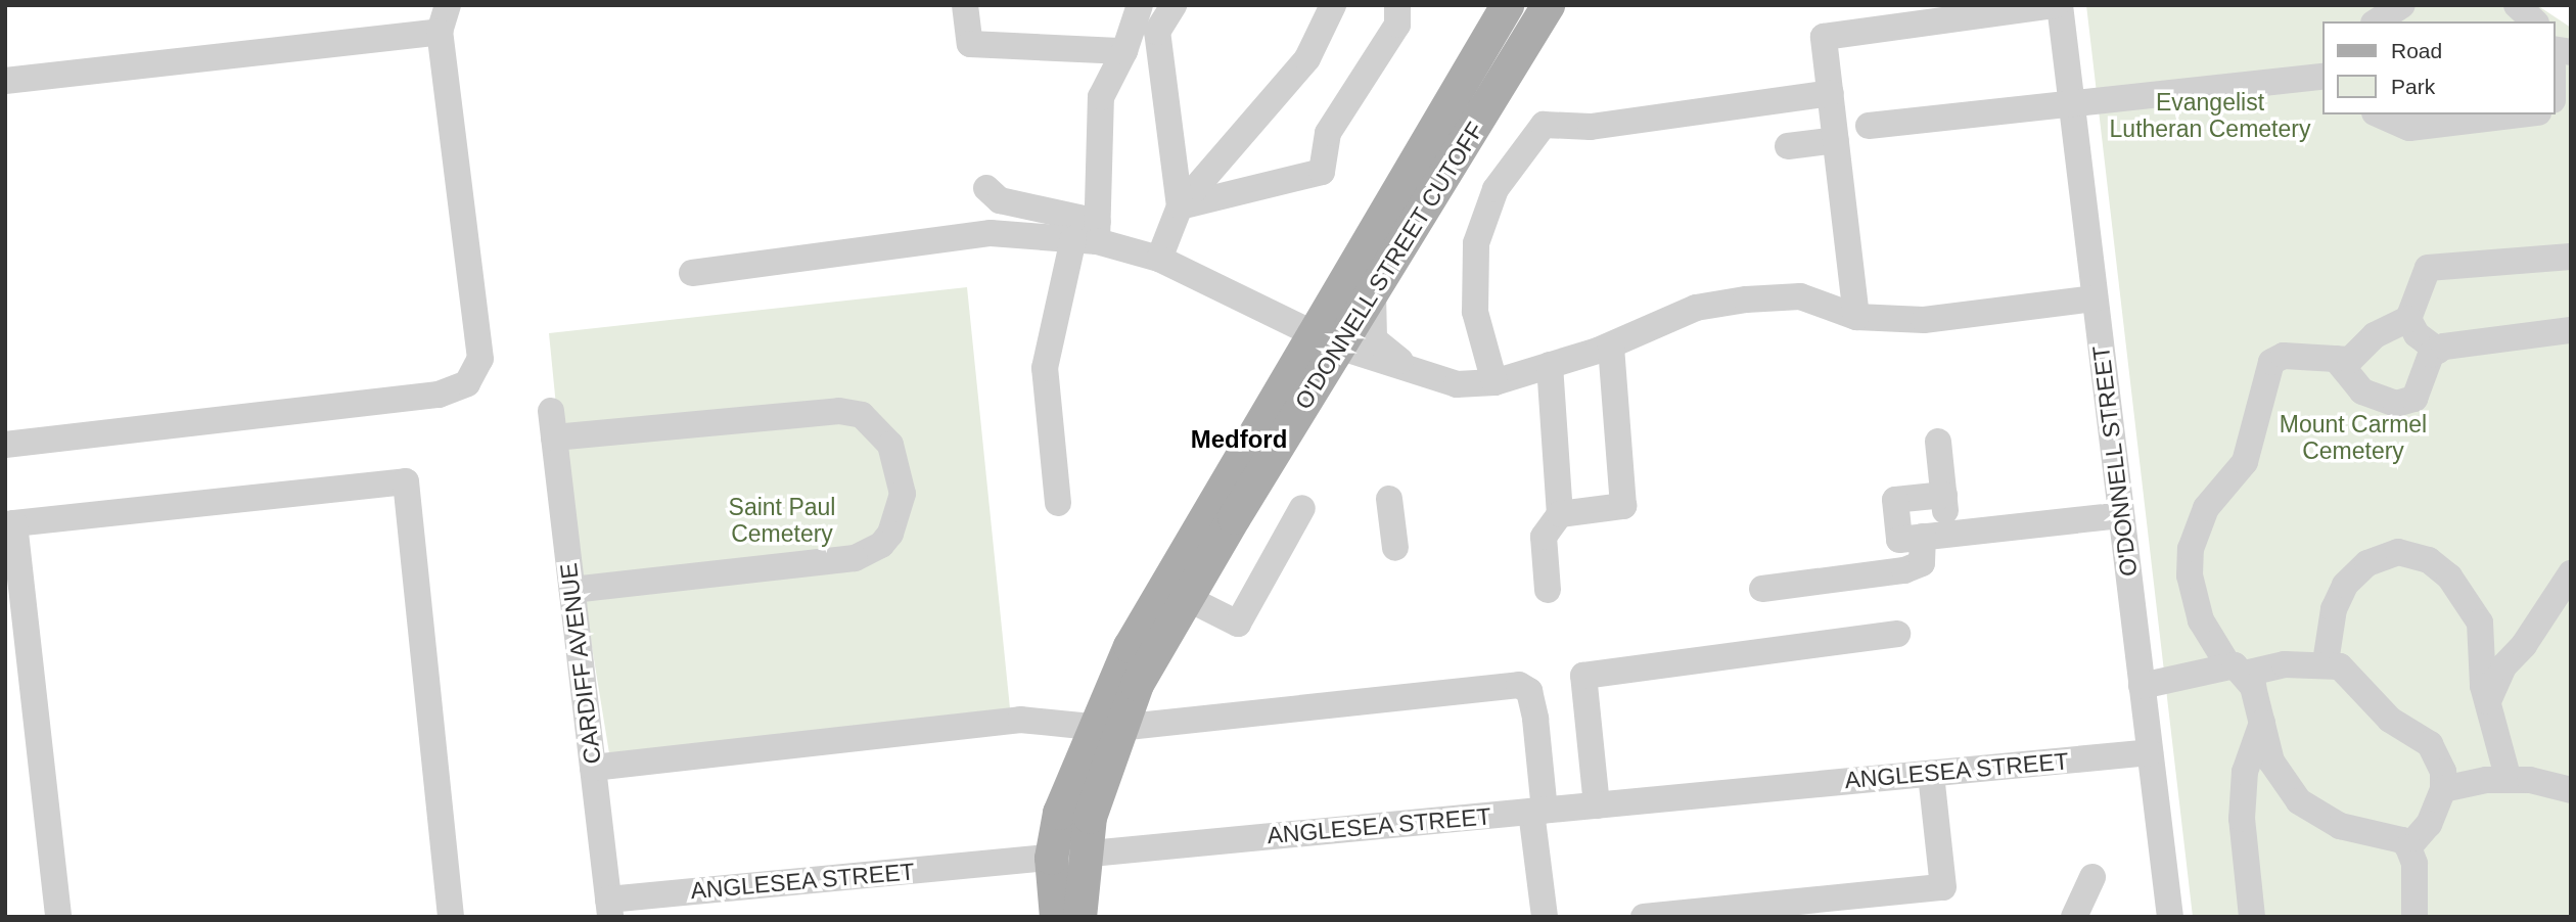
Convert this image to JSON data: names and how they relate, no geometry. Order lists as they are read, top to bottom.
{
  "streets": {
    "main road": ["O'DONNELL STREET CUTOFF"],
    "street": ["O'DONNELL STREET", "CARDIFF AVENUE", "ANGLESEA STREET"]
  },
  "crossings": [
    ["O'DONNELL STREET", "ANGLESEA STREET"],
    ["CARDIFF AVENUE", "ANGLESEA STREET"]
  ],
  "districts": ["Medford"],
  "parks": ["Evangelist Lutheran Cemetery", "Mount Carmel Cemetery", "Saint Paul Cemetery"],
  "legend": ["Road", "Park"]
}
